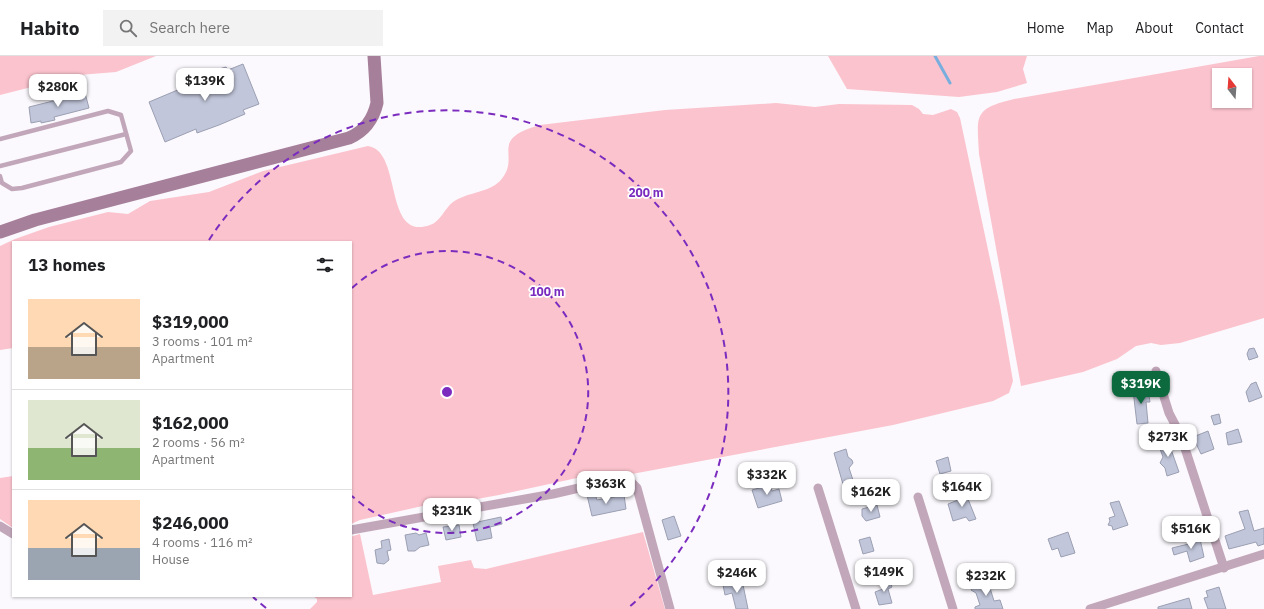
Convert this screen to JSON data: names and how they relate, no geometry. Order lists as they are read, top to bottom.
{
  "north": "top",
  "page": {
    "header": "Habito",
    "search": "Search here",
    "nav": [
      "Home",
      "Map",
      "About",
      "Contact"
    ],
    "price": [
      "$139K",
      "$280K",
      "$319K",
      "$273K",
      "$332K",
      "$363K",
      "$164K",
      "$162K",
      "$231K",
      "$516K",
      "$149K",
      "$246K",
      "$232K"
    ],
    "heading": "13 homes",
    "list": [
      {
        "name": "$319,000",
        "note": "3 rooms · 101 m² · Apartment"
      },
      {
        "name": "$162,000",
        "note": "2 rooms · 56 m² · Apartment"
      },
      {
        "name": "$246,000",
        "note": "4 rooms · 116 m² · House"
      }
    ]
  },
  "rings": ["200 m", "100 m"]
}
